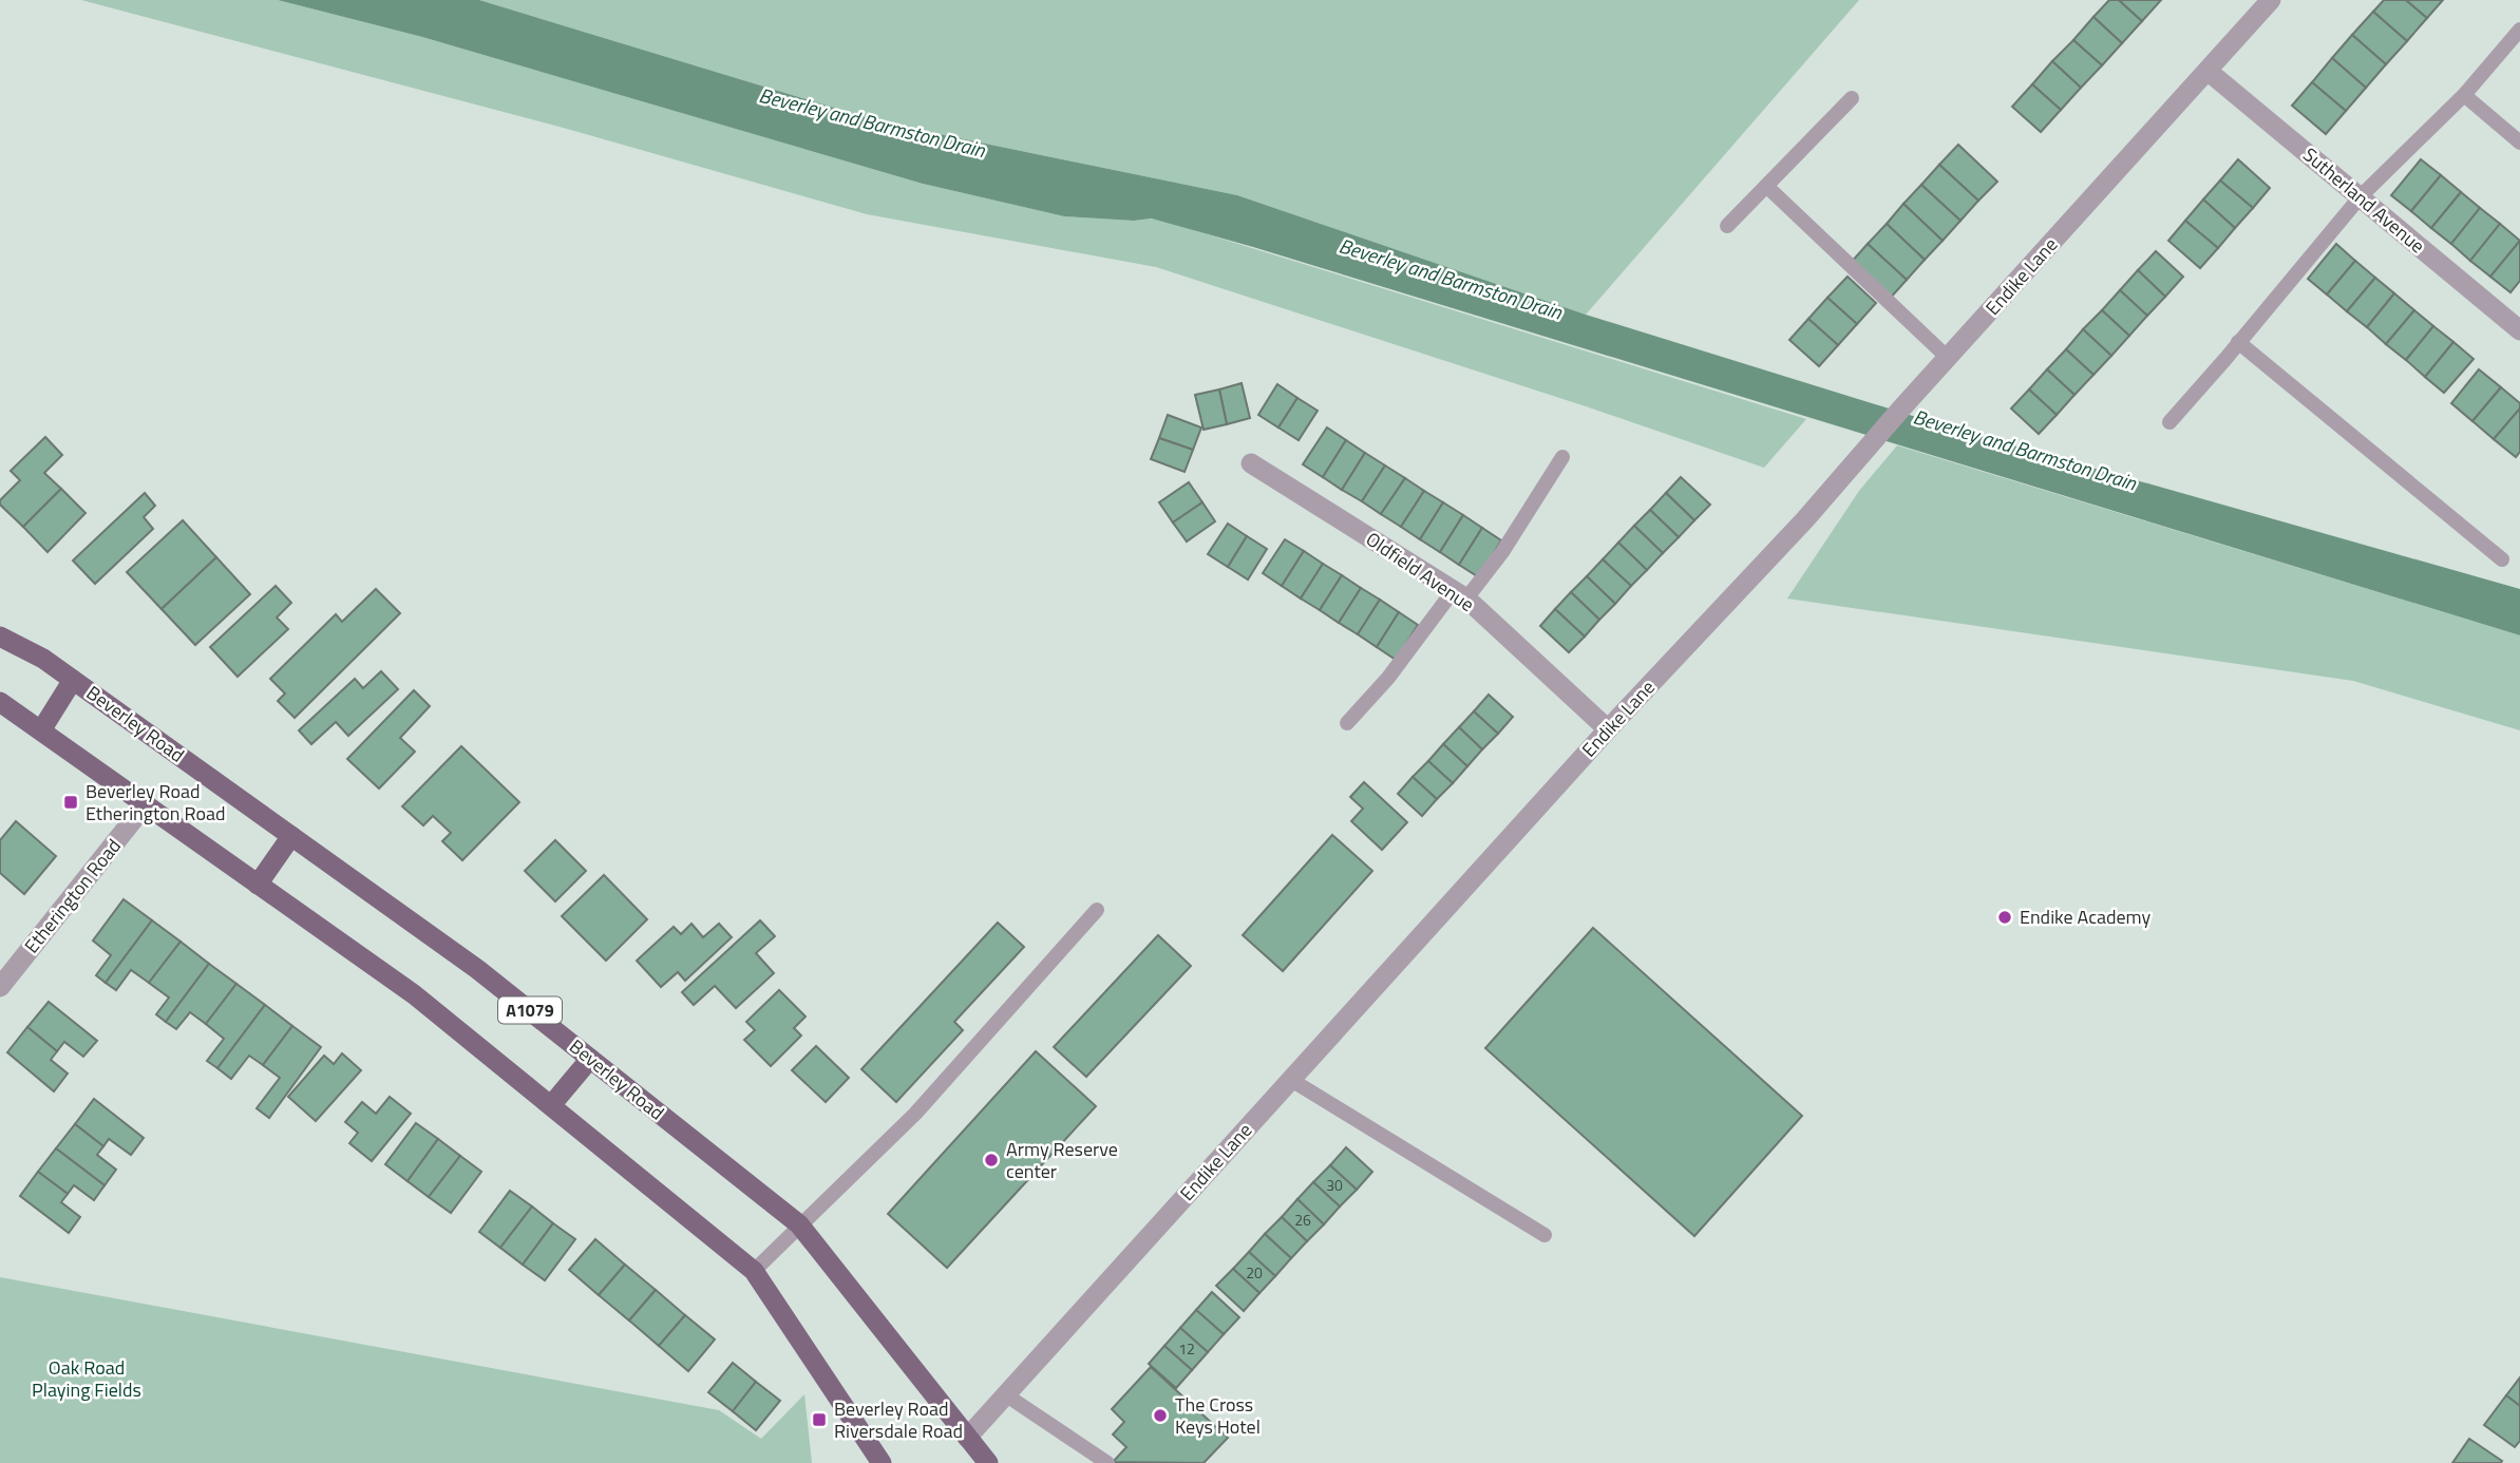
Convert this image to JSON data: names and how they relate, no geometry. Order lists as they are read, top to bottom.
{
  "streets": {
    "main road": ["Beverley Road", "A1079"],
    "street": [
      "Sutherland Avenue",
      "Endike Lane",
      "Oldfield Avenue",
      "Etherington Road"
    ]
  },
  "crossings": [
    ["Sutherland Avenue", "Endike Lane"],
    ["Endike Lane", "Oldfield Avenue"],
    ["Endike Lane", "Beverley Road"]
  ],
  "water": ["Beverley and Barmston Drain"],
  "parks": ["Oak Road Playing Fields"],
  "places": {
    "transit": ["Beverley Road Etherington Road", "Beverley Road Riversdale Road"],
    "other": ["Endike Academy", "Army Reserve center", "The Cross Keys Hotel"]
  },
  "house_numbers": [
    "30",
    "26",
    "20",
    "12"
  ]
}
